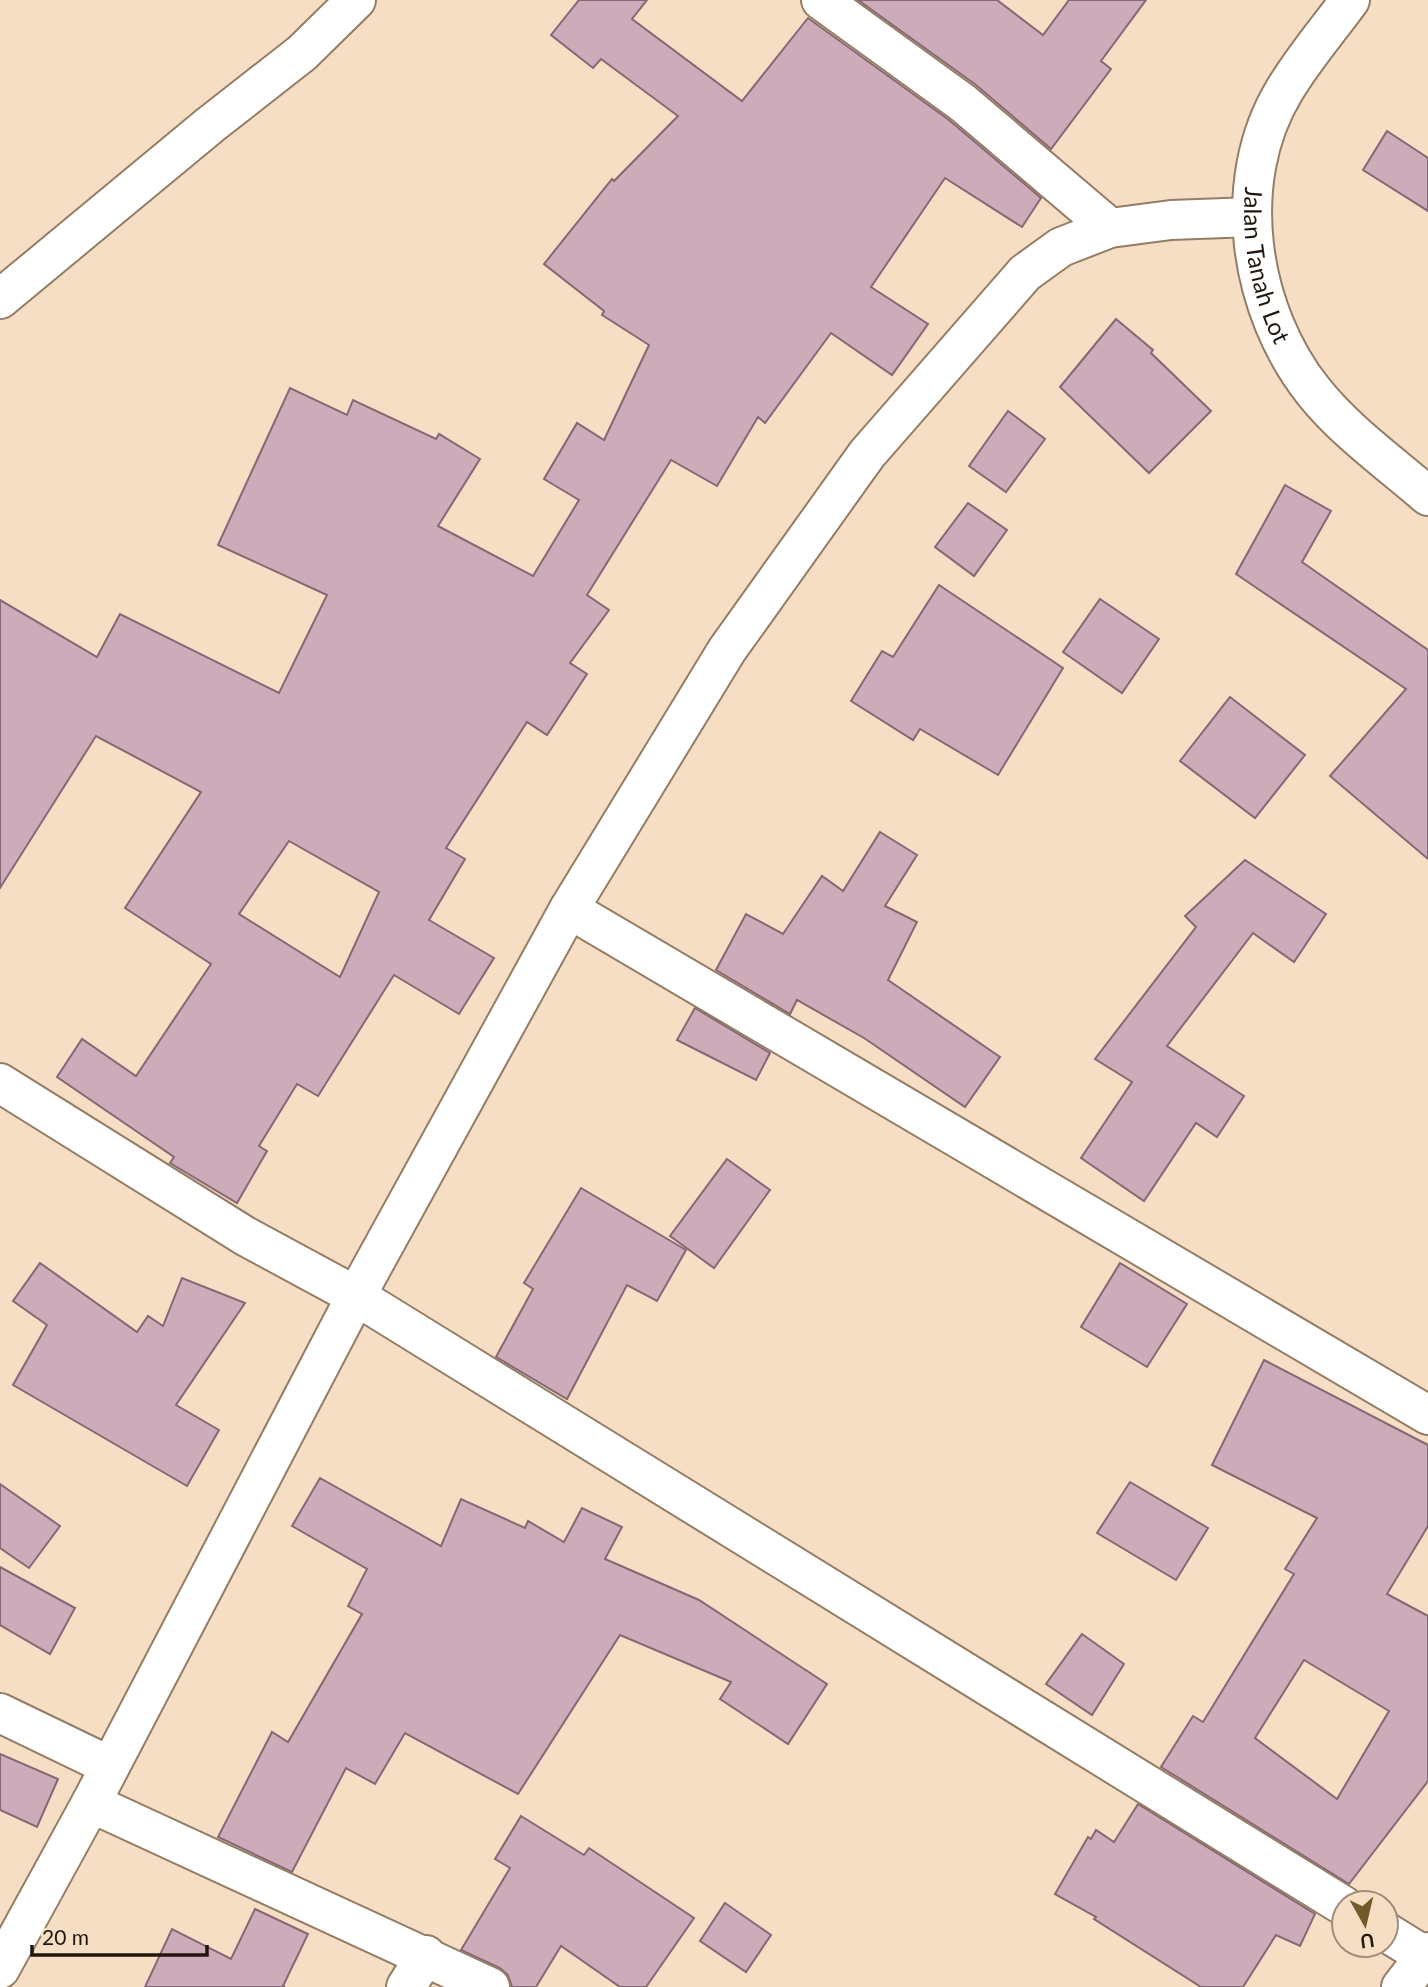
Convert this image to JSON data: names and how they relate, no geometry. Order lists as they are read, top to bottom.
{
  "streets": {
    "street": ["Jalan Tanah Lot"]
  },
  "scale_bar": "20 m",
  "north": "bottom"
}
